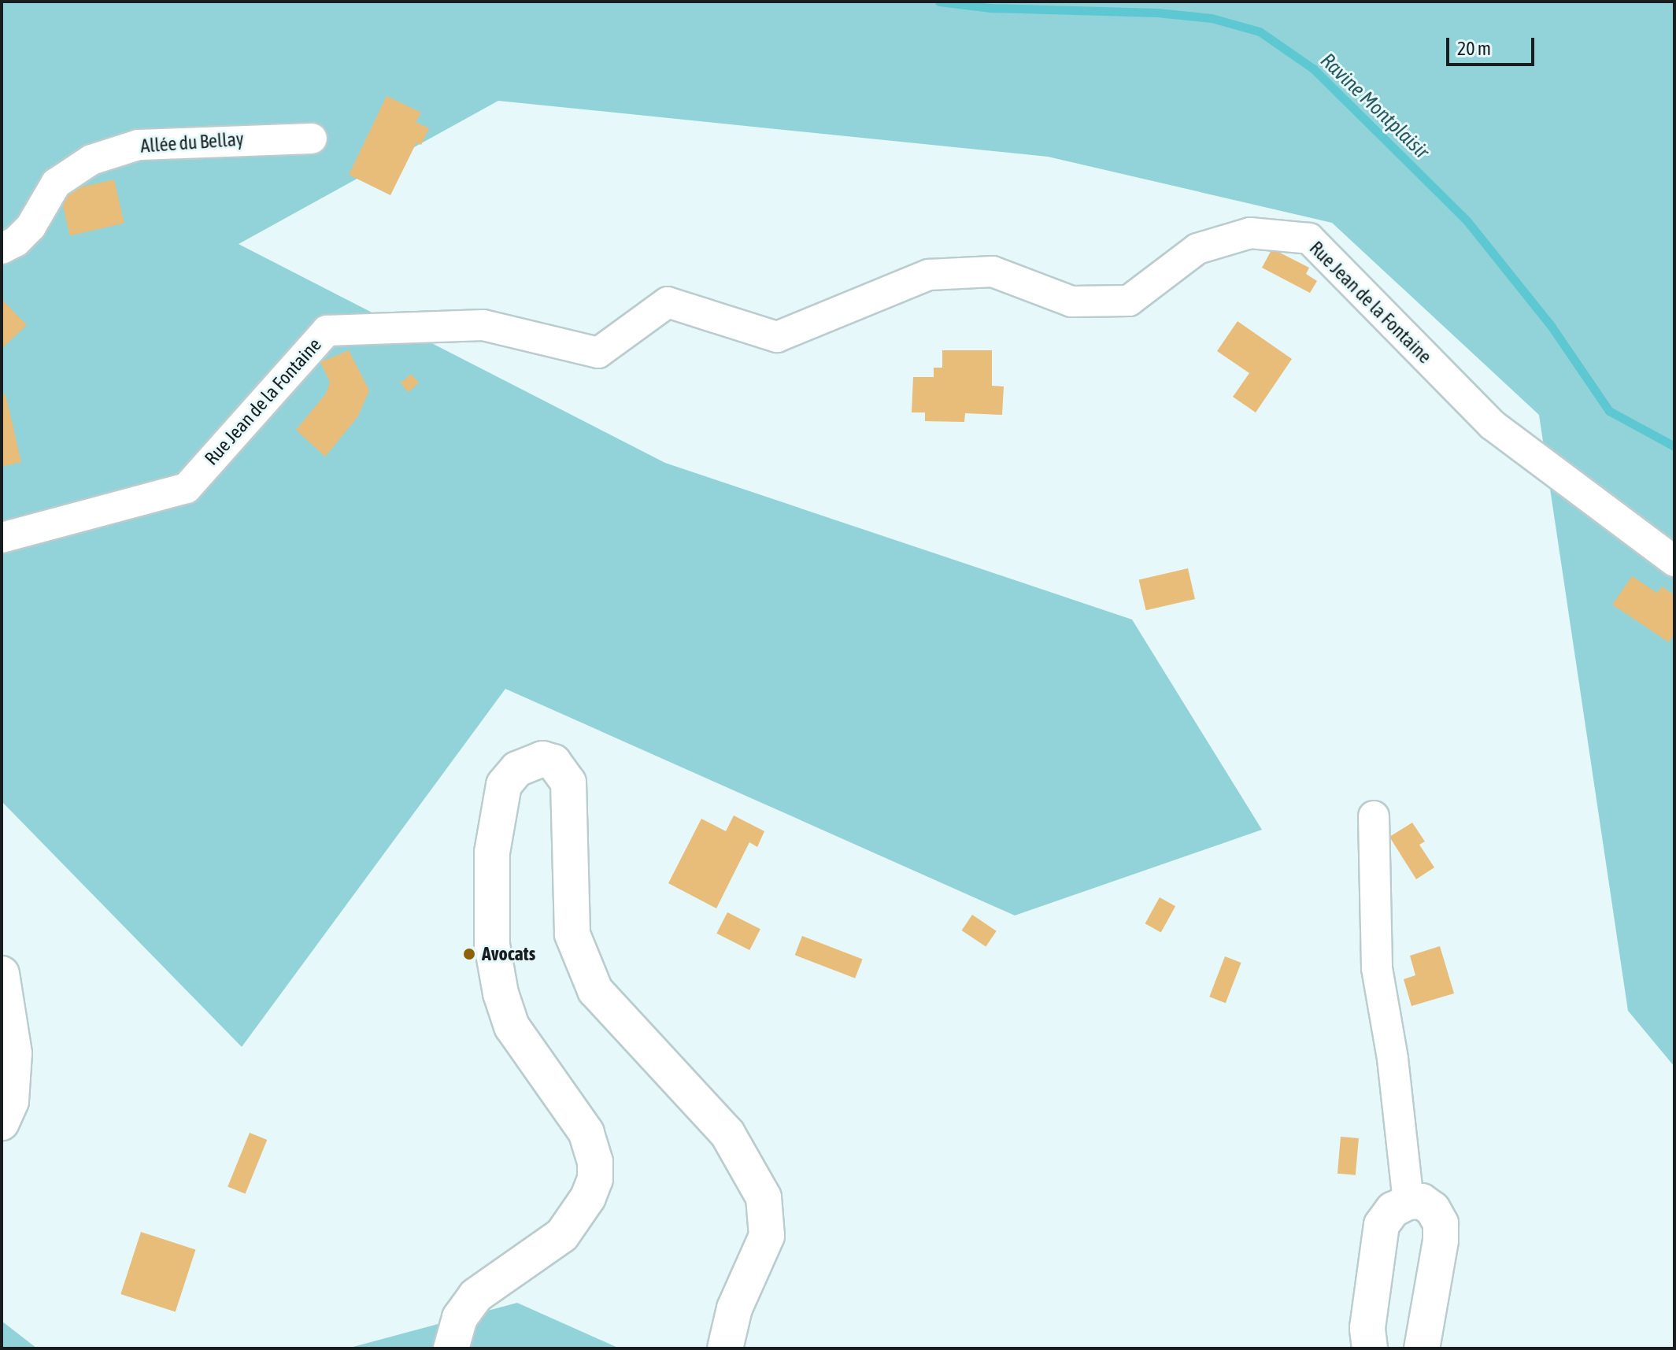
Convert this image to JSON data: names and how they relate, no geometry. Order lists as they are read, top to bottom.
{
  "streets": {
    "street": ["Allée du Bellay", "Rue Jean de la Fontaine"]
  },
  "water": ["Ravine Montplaisir"],
  "places": ["Avocats"],
  "scale_bar": "20 m"
}
